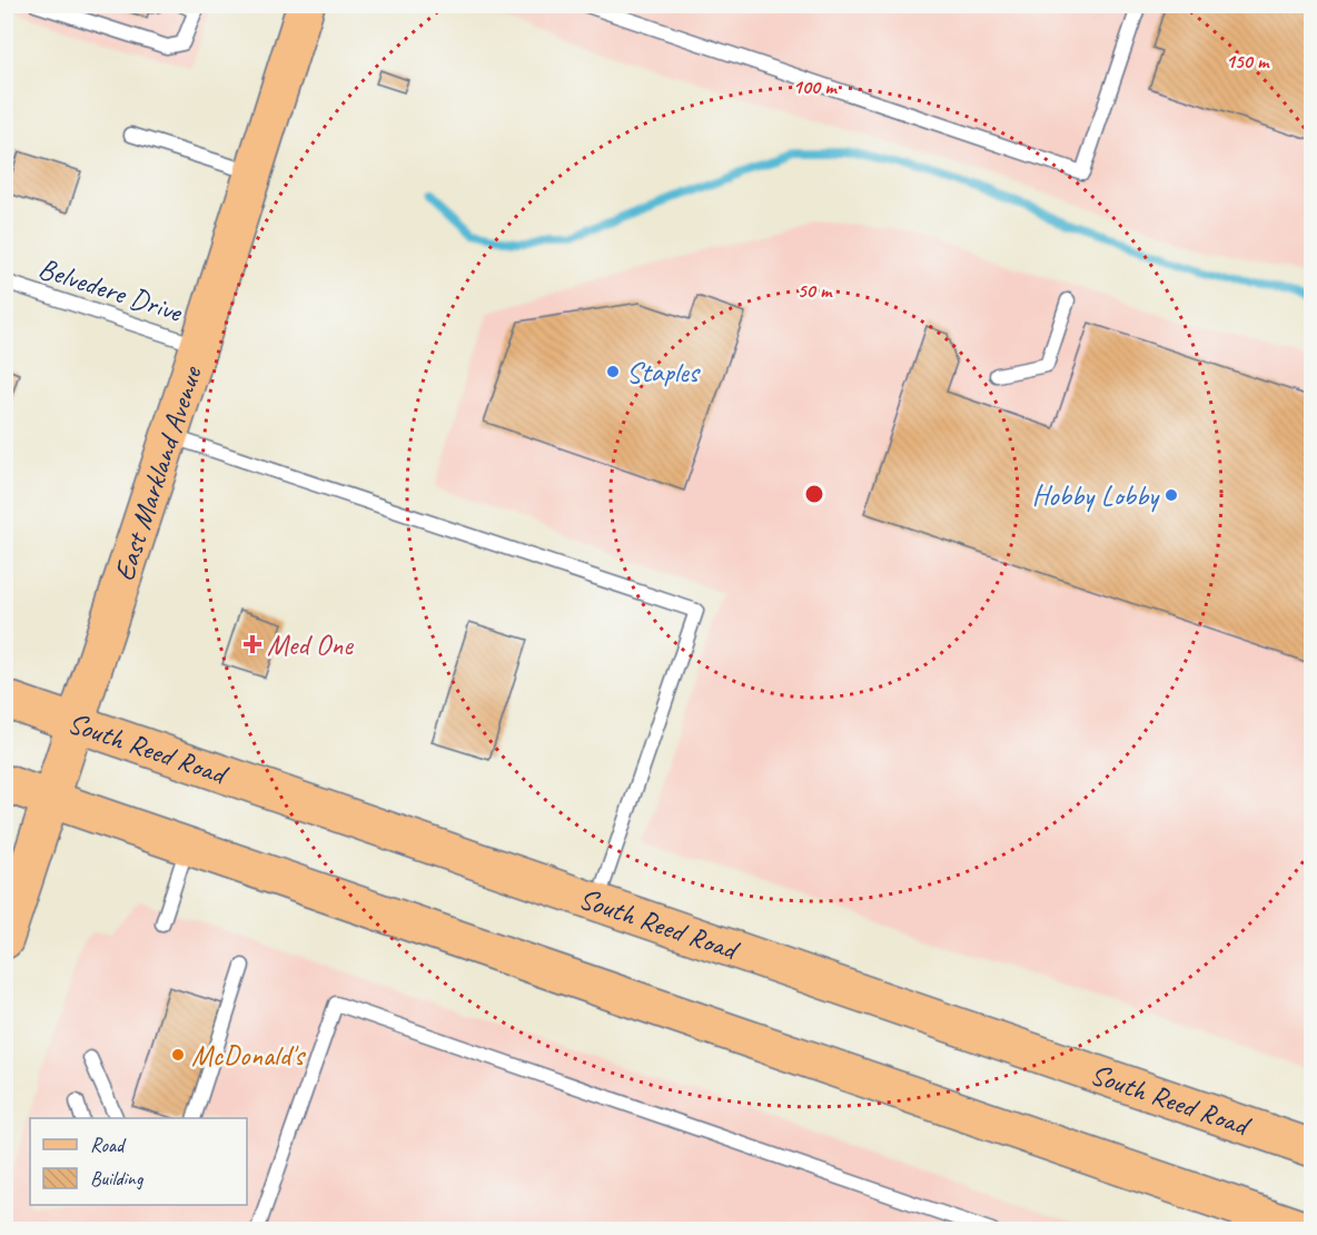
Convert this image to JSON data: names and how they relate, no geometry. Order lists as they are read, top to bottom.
{
  "streets": {
    "main road": ["East Markland Avenue", "South Reed Road"],
    "lane": ["Belvedere Drive"]
  },
  "crossings": [
    ["Belvedere Drive", "East Markland Avenue"],
    ["East Markland Avenue", "South Reed Road"]
  ],
  "places": {
    "other": ["Staples", "Hobby Lobby", "McDonald's"],
    "health": ["Med One"]
  },
  "legend": ["Road", "Building"],
  "rings": ["150 m", "100 m", "50 m"]
}
